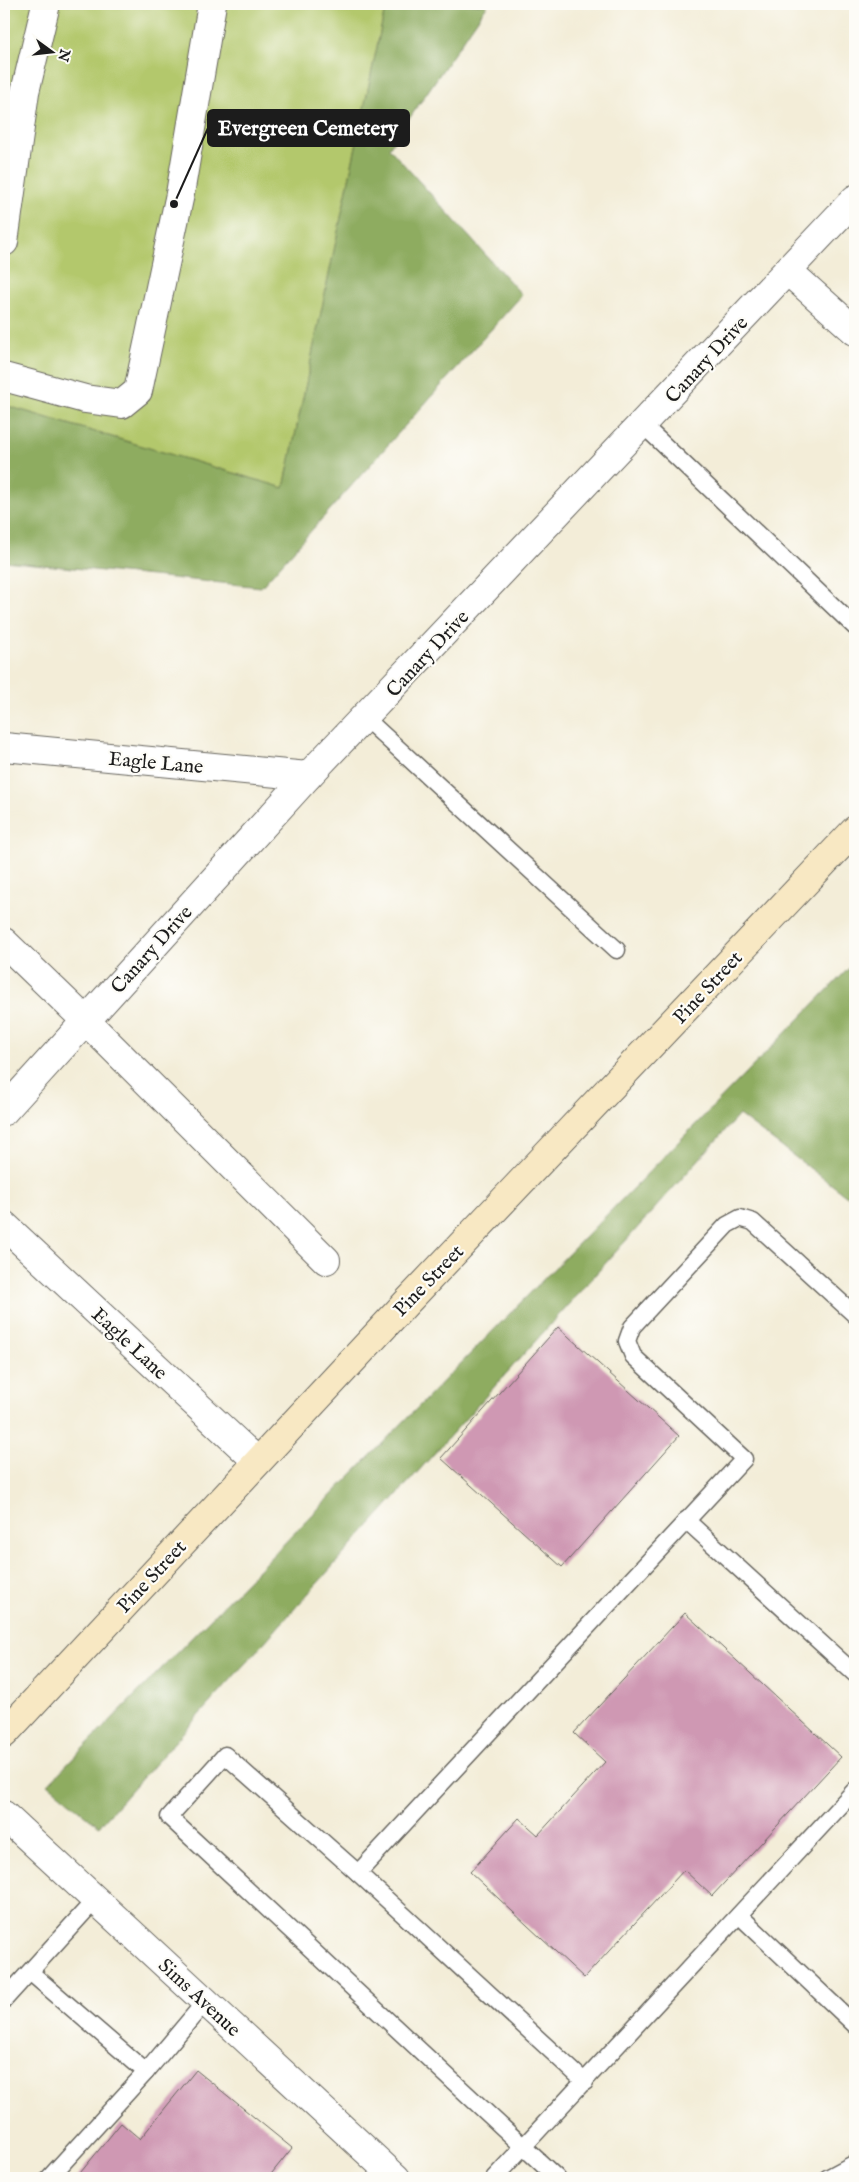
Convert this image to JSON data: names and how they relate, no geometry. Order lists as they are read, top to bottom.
{
  "streets": {
    "street": [
      "Canary Drive",
      "Eagle Lane",
      "Pine Street",
      "Sims Avenue"
    ]
  },
  "crossings": [
    ["Canary Drive", "Eagle Lane"],
    ["Eagle Lane", "Pine Street"]
  ],
  "places": ["Evergreen Cemetery"],
  "north": "right"
}
